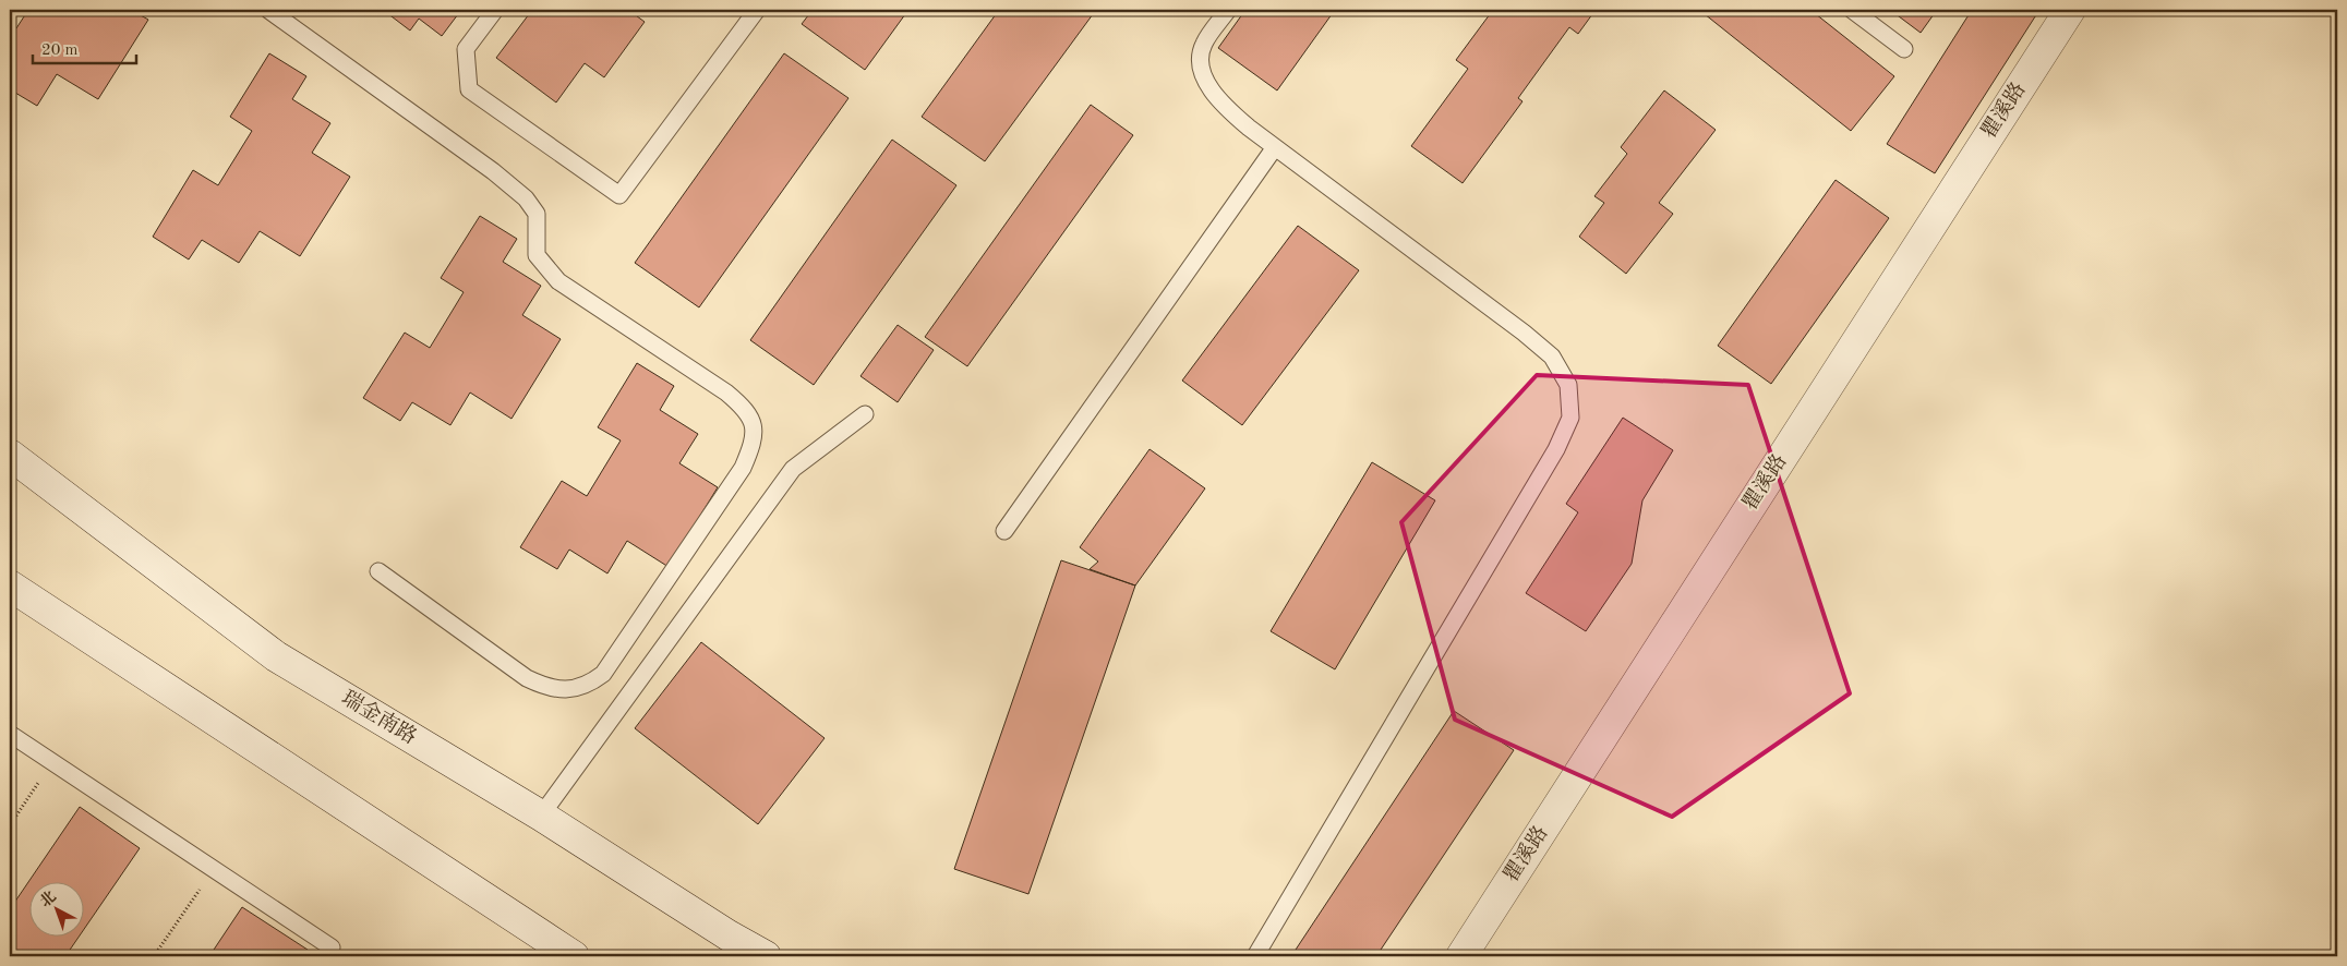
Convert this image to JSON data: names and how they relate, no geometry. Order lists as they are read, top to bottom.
{
  "streets": {
    "main road": ["瞿溪路", "瑞金南路"]
  },
  "scale_bar": "20 m",
  "north": "top left"
}
